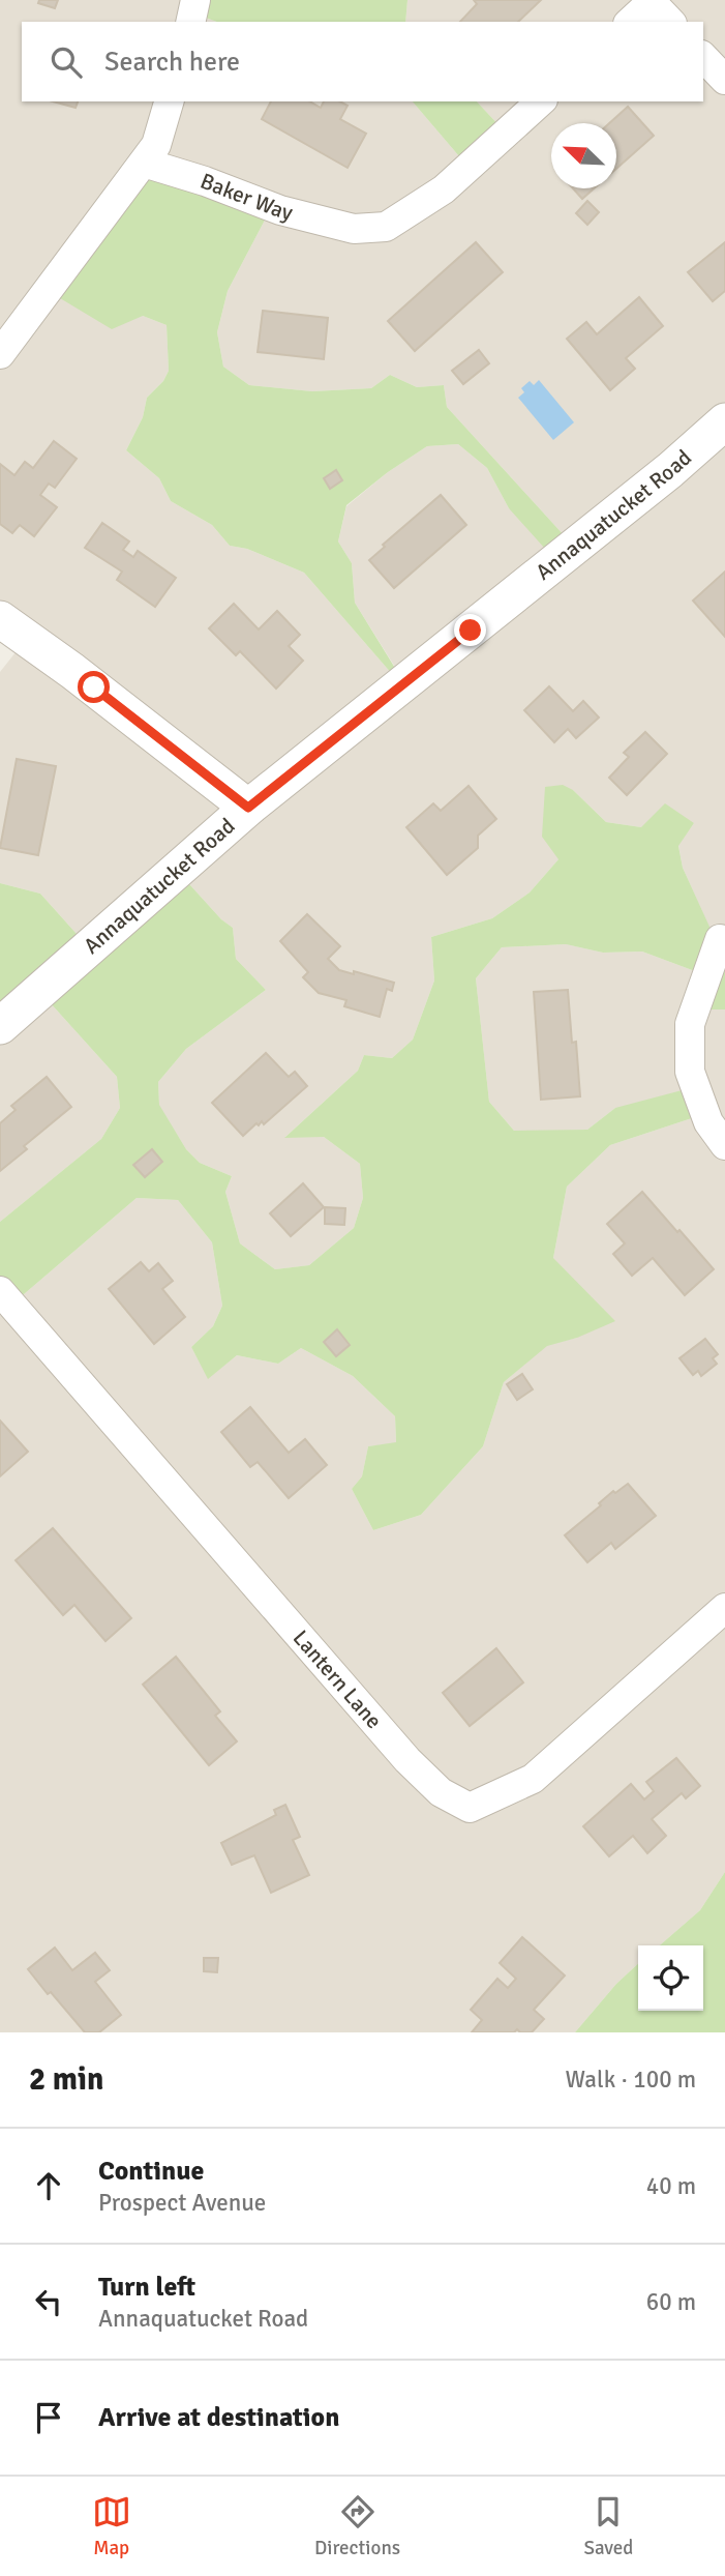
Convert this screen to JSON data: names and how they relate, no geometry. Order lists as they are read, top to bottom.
{
  "streets": {
    "street": ["Baker Way", "Annaquatucket Road", "Lantern Lane"]
  },
  "north": "top left",
  "page": {
    "search": "Search here",
    "heading": ["2 min", "Walk · 100 m"],
    "list": [
      ["Continue", "Prospect Avenue", "40 m"],
      ["Turn left", "Annaquatucket Road", "60 m"],
      "Arrive at destination"
    ],
    "nav": ["Map", "Directions", "Saved"]
  }
}
